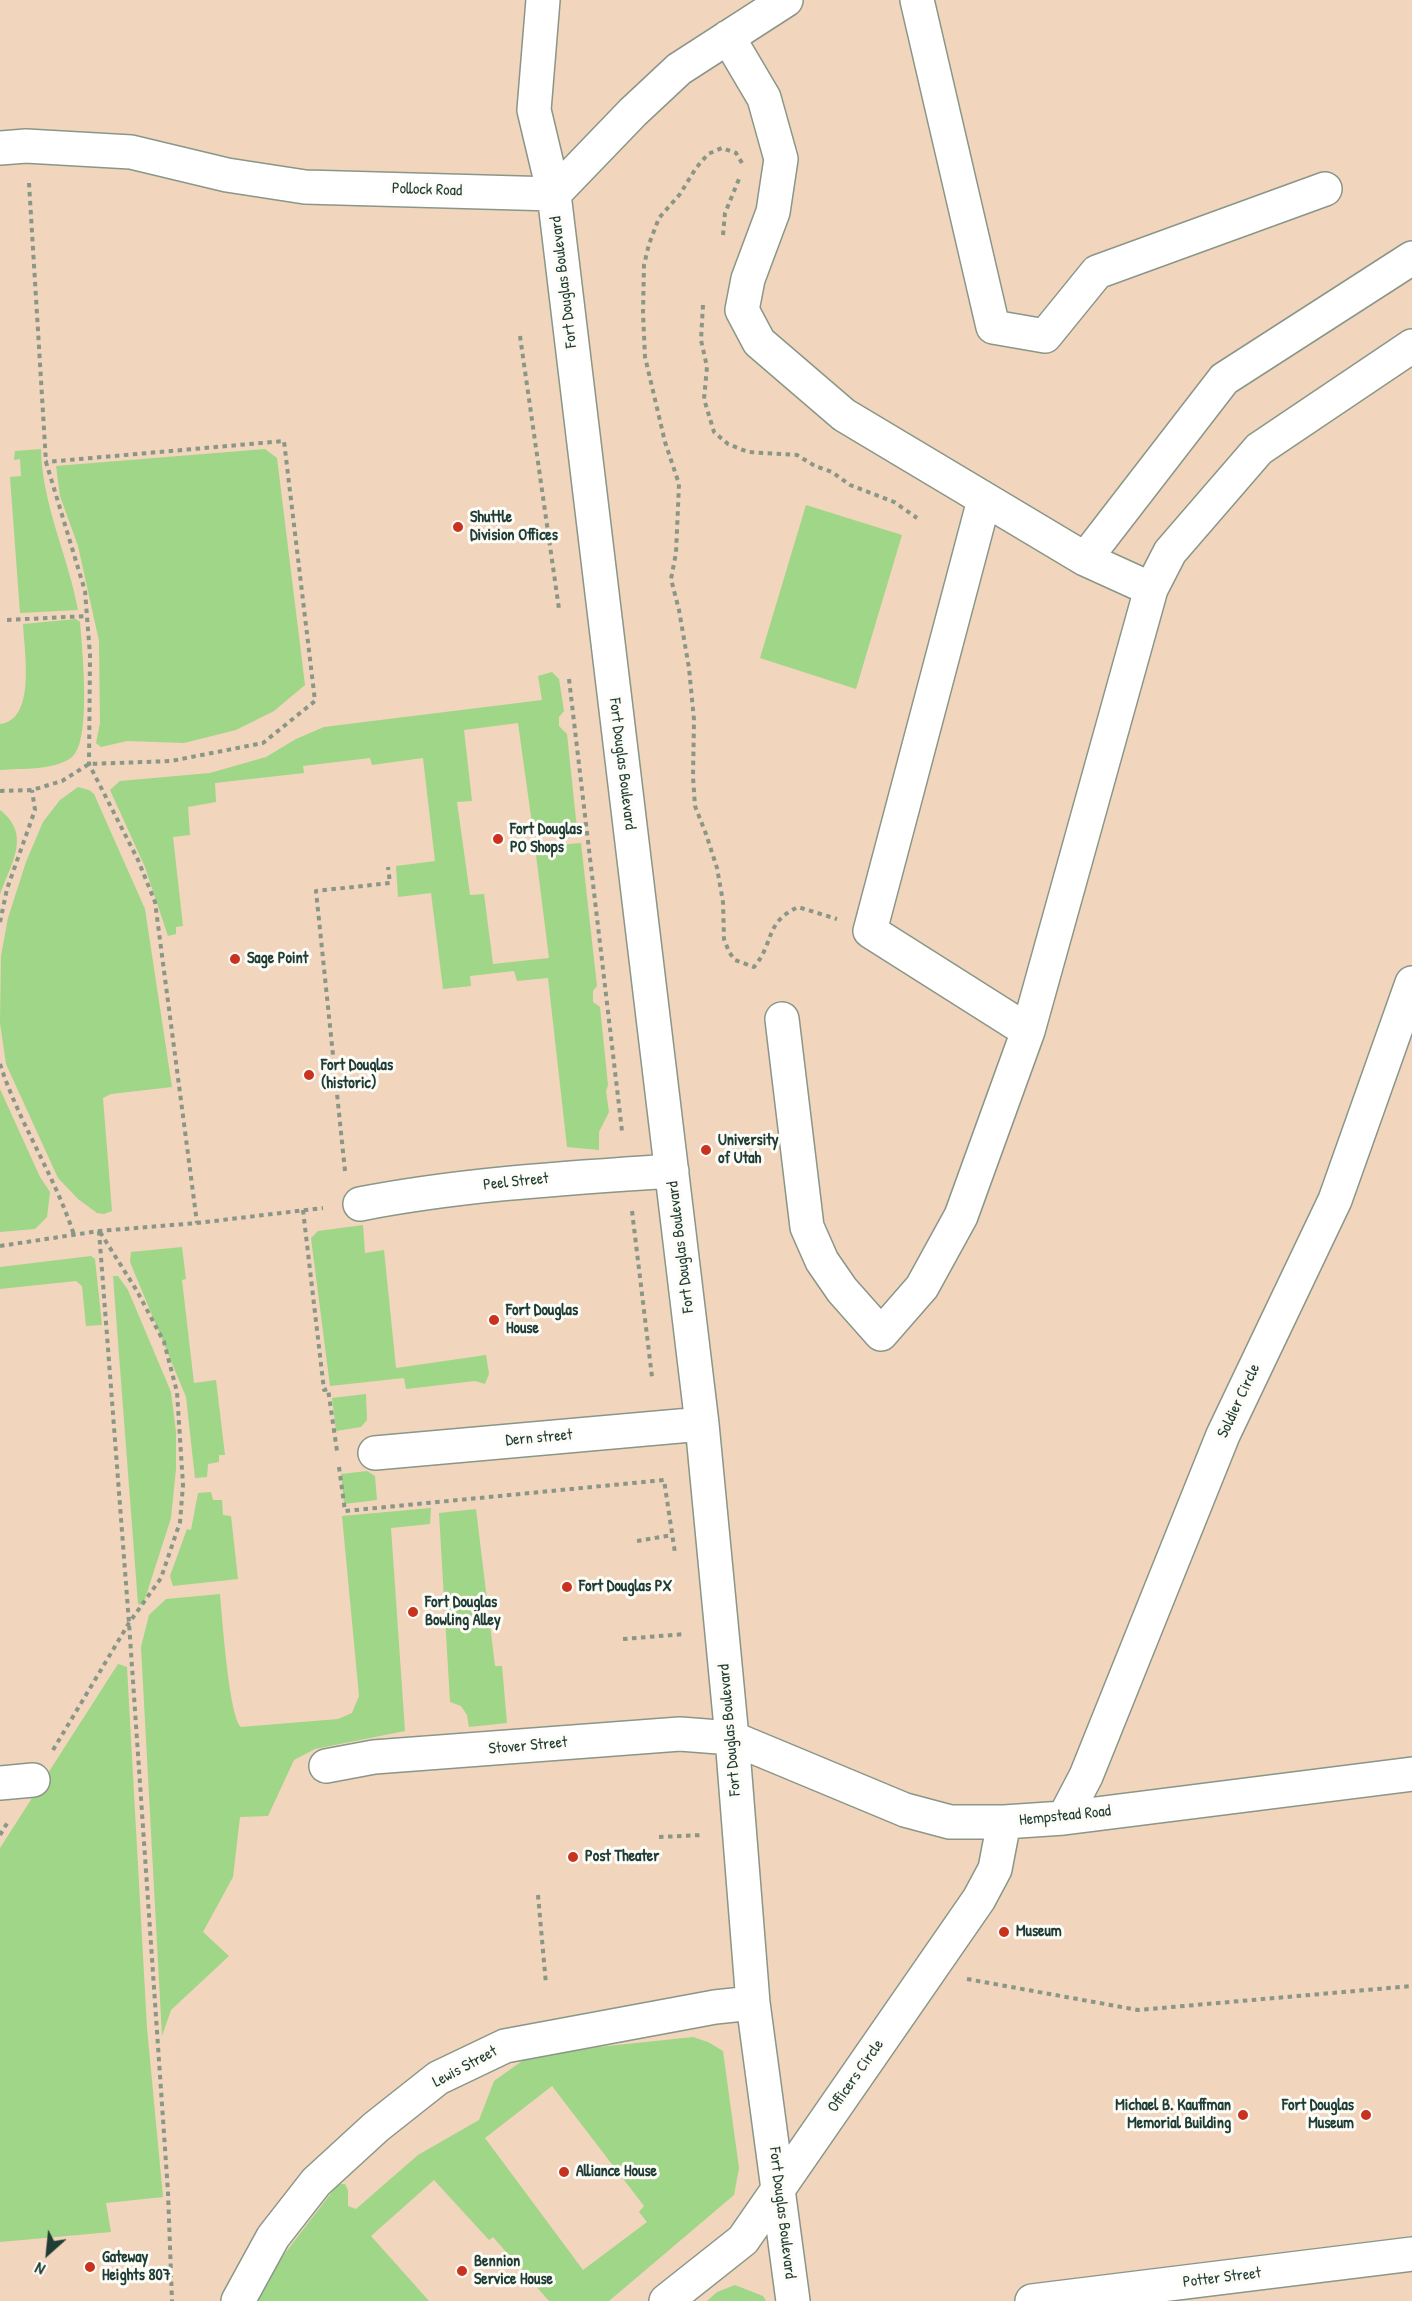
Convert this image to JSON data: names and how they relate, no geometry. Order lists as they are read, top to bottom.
{
  "streets": {
    "street": [
      "Pollock Road",
      "Fort Douglas Boulevard",
      "Peel Street",
      "Soldier Circle",
      "Dern street",
      "Stover Street",
      "Hempstead Road",
      "Lewis Street",
      "Officers Circle",
      "Potter Street"
    ]
  },
  "crossings": [
    ["Pollock Road", "Fort Douglas Boulevard"],
    ["Fort Douglas Boulevard", "Peel Street"],
    ["Fort Douglas Boulevard", "Dern street"],
    ["Fort Douglas Boulevard", "Stover Street"],
    ["Fort Douglas Boulevard", "Hempstead Road"],
    ["Fort Douglas Boulevard", "Lewis Street"],
    ["Fort Douglas Boulevard", "Officers Circle"],
    ["Soldier Circle", "Hempstead Road"],
    ["Stover Street", "Hempstead Road"],
    ["Hempstead Road", "Officers Circle"]
  ],
  "places": [
    "Shuttle Division Offices",
    "Fort Douglas PO Shops",
    "Sage Point",
    "Fort Douglas (historic)",
    "University of Utah",
    "Fort Douglas House",
    "Fort Douglas PX",
    "Fort Douglas Bowling Alley",
    "Post Theater",
    "Museum",
    "Michael B. Kauffman Memorial Building",
    "Fort Douglas Museum",
    "Alliance House",
    "Gateway Heights 807",
    "Bennion Service House"
  ],
  "north": "bottom left"
}
